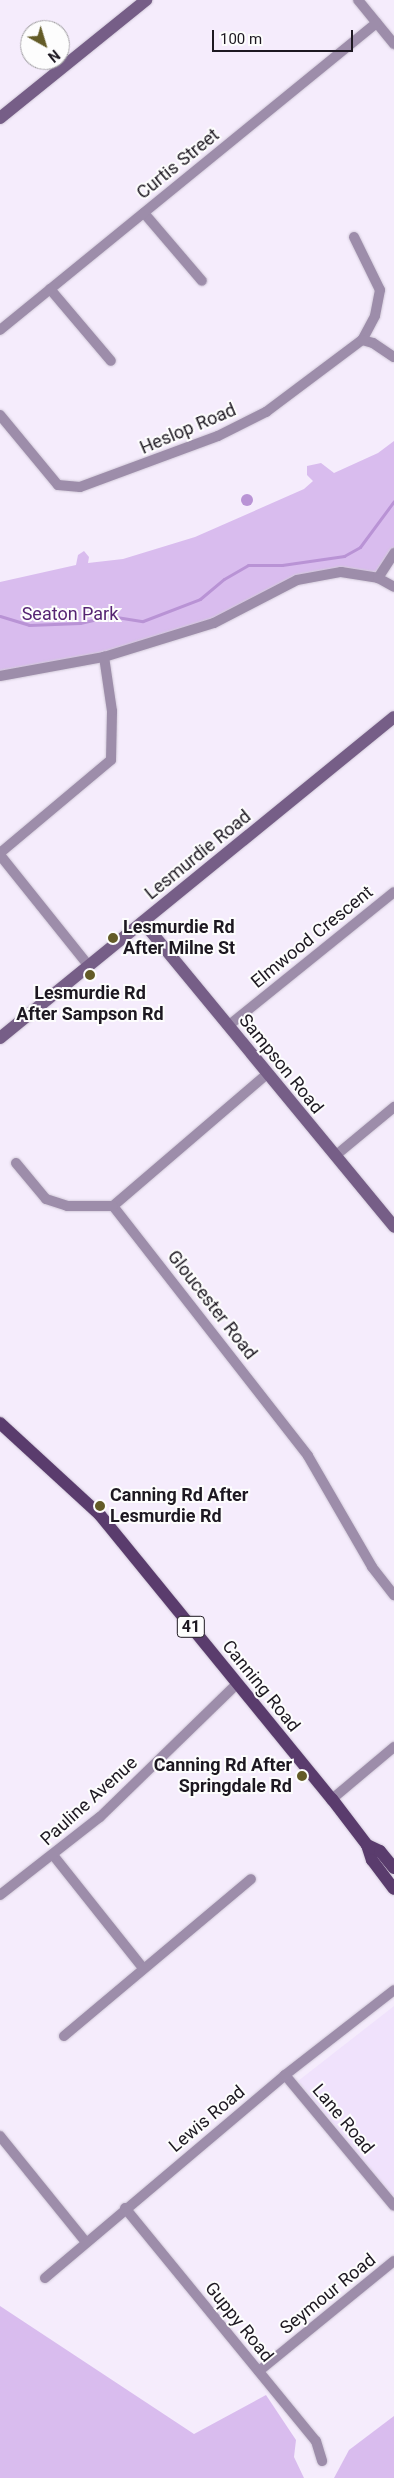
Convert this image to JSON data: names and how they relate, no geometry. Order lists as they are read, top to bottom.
{
  "streets": {
    "main road": ["41", "Canning Road"],
    "street": [
      "Curtis Street",
      "Heslop Road",
      "Lesmurdie Road",
      "Elmwood Crescent",
      "Sampson Road",
      "Gloucester Road",
      "Pauline Avenue",
      "Lewis Road",
      "Lane Road",
      "Seymour Road",
      "Guppy Road"
    ]
  },
  "crossings": [
    ["Lesmurdie Road", "Sampson Road"],
    ["Elmwood Crescent", "Sampson Road"],
    ["Canning Road", "Pauline Avenue"],
    ["Lewis Road", "Lane Road"],
    ["Lewis Road", "Guppy Road"],
    ["Seymour Road", "Guppy Road"]
  ],
  "parks": ["Seaton Park"],
  "places": [
    "Lesmurdie Rd After Milne St",
    "Lesmurdie Rd After Sampson Rd",
    "Canning Rd After Lesmurdie Rd",
    "Canning Rd After Springdale Rd"
  ],
  "scale_bar": "100 m",
  "north": "bottom right"
}
